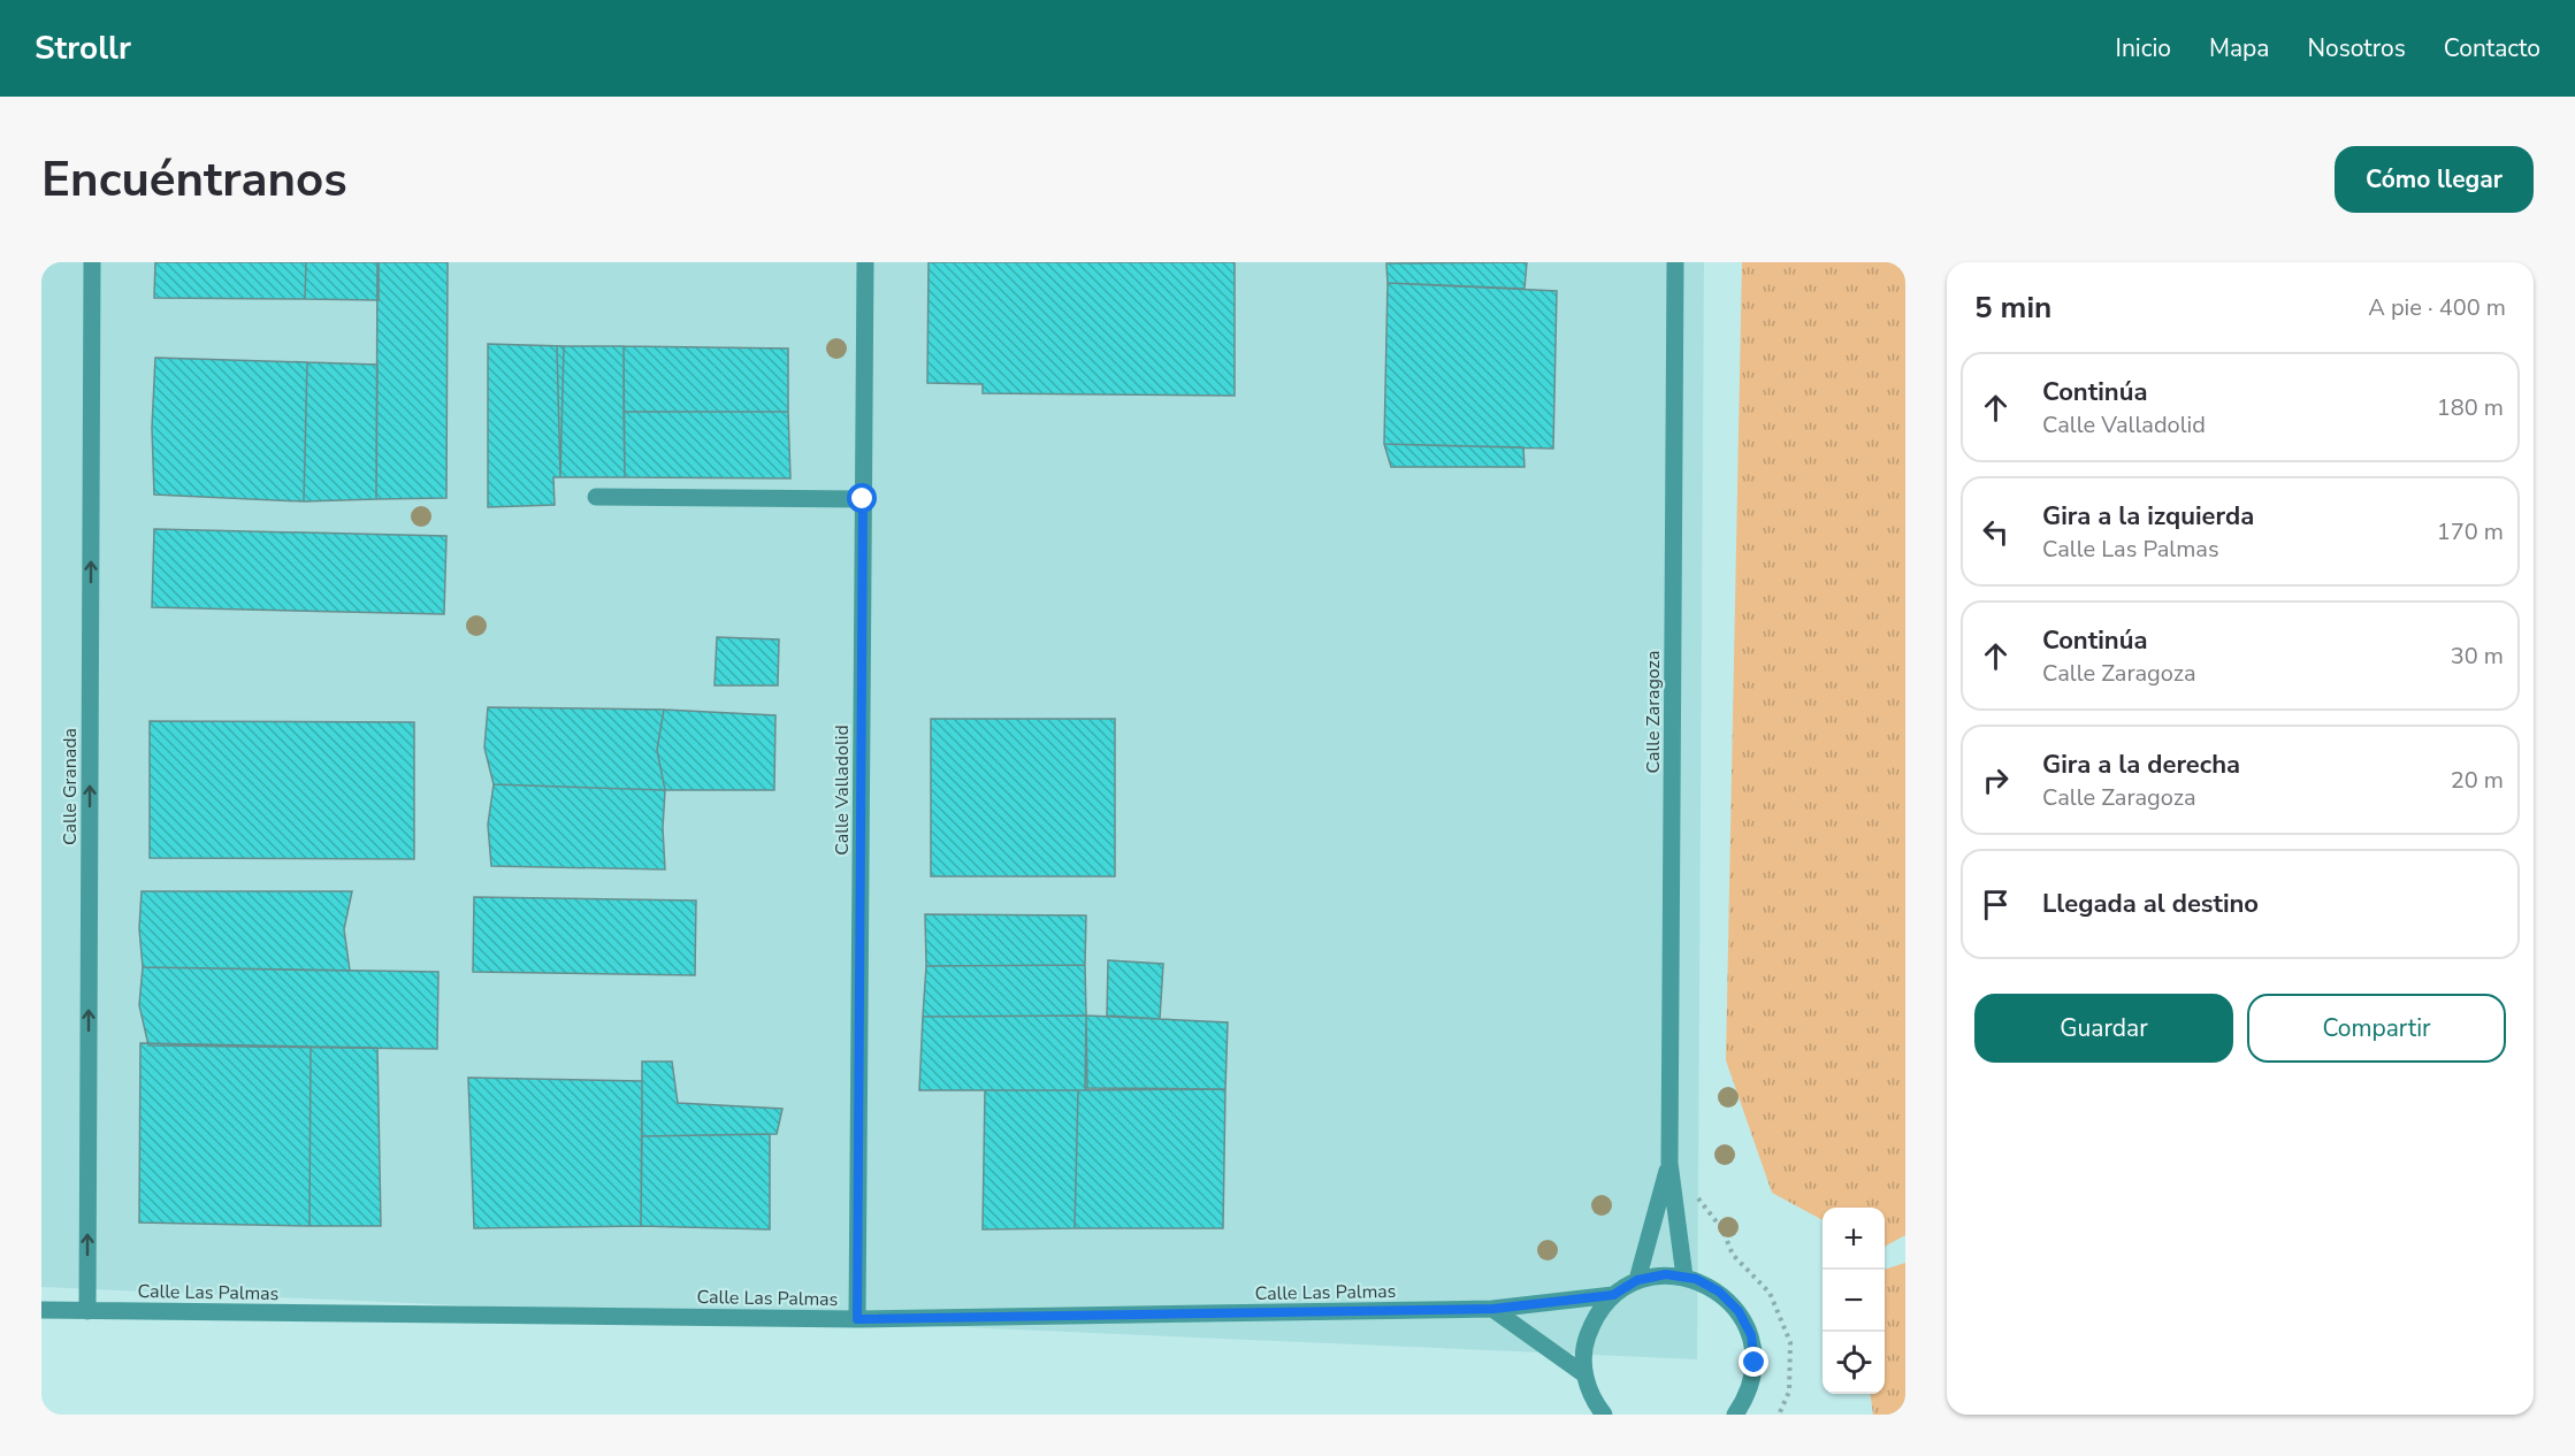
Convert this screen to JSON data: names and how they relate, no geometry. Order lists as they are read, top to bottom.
{
  "streets": {
    "street": [
      "Calle Zaragoza",
      "Calle Granada",
      "Calle Valladolid",
      "Calle Las Palmas"
    ]
  },
  "crossings": [
    ["Calle Granada", "Calle Las Palmas"],
    ["Calle Valladolid", "Calle Las Palmas"]
  ],
  "one_way": ["Calle Granada"],
  "page": {
    "header": "Strollr",
    "nav": [
      "Inicio",
      "Mapa",
      "Nosotros",
      "Contacto"
    ],
    "buttons": [
      "Cómo llegar",
      ["Guardar", "Compartir"]
    ],
    "title": "Encuéntranos",
    "heading": ["5 min", "A pie · 400 m"],
    "list": [
      ["Continúa", "Calle Valladolid", "180 m"],
      ["Gira a la izquierda", "Calle Las Palmas", "170 m"],
      ["Continúa", "Calle Zaragoza", "30 m"],
      ["Gira a la derecha", "Calle Zaragoza", "20 m"],
      "Llegada al destino"
    ],
    "map_buttons": ["+", "−"]
  }
}
